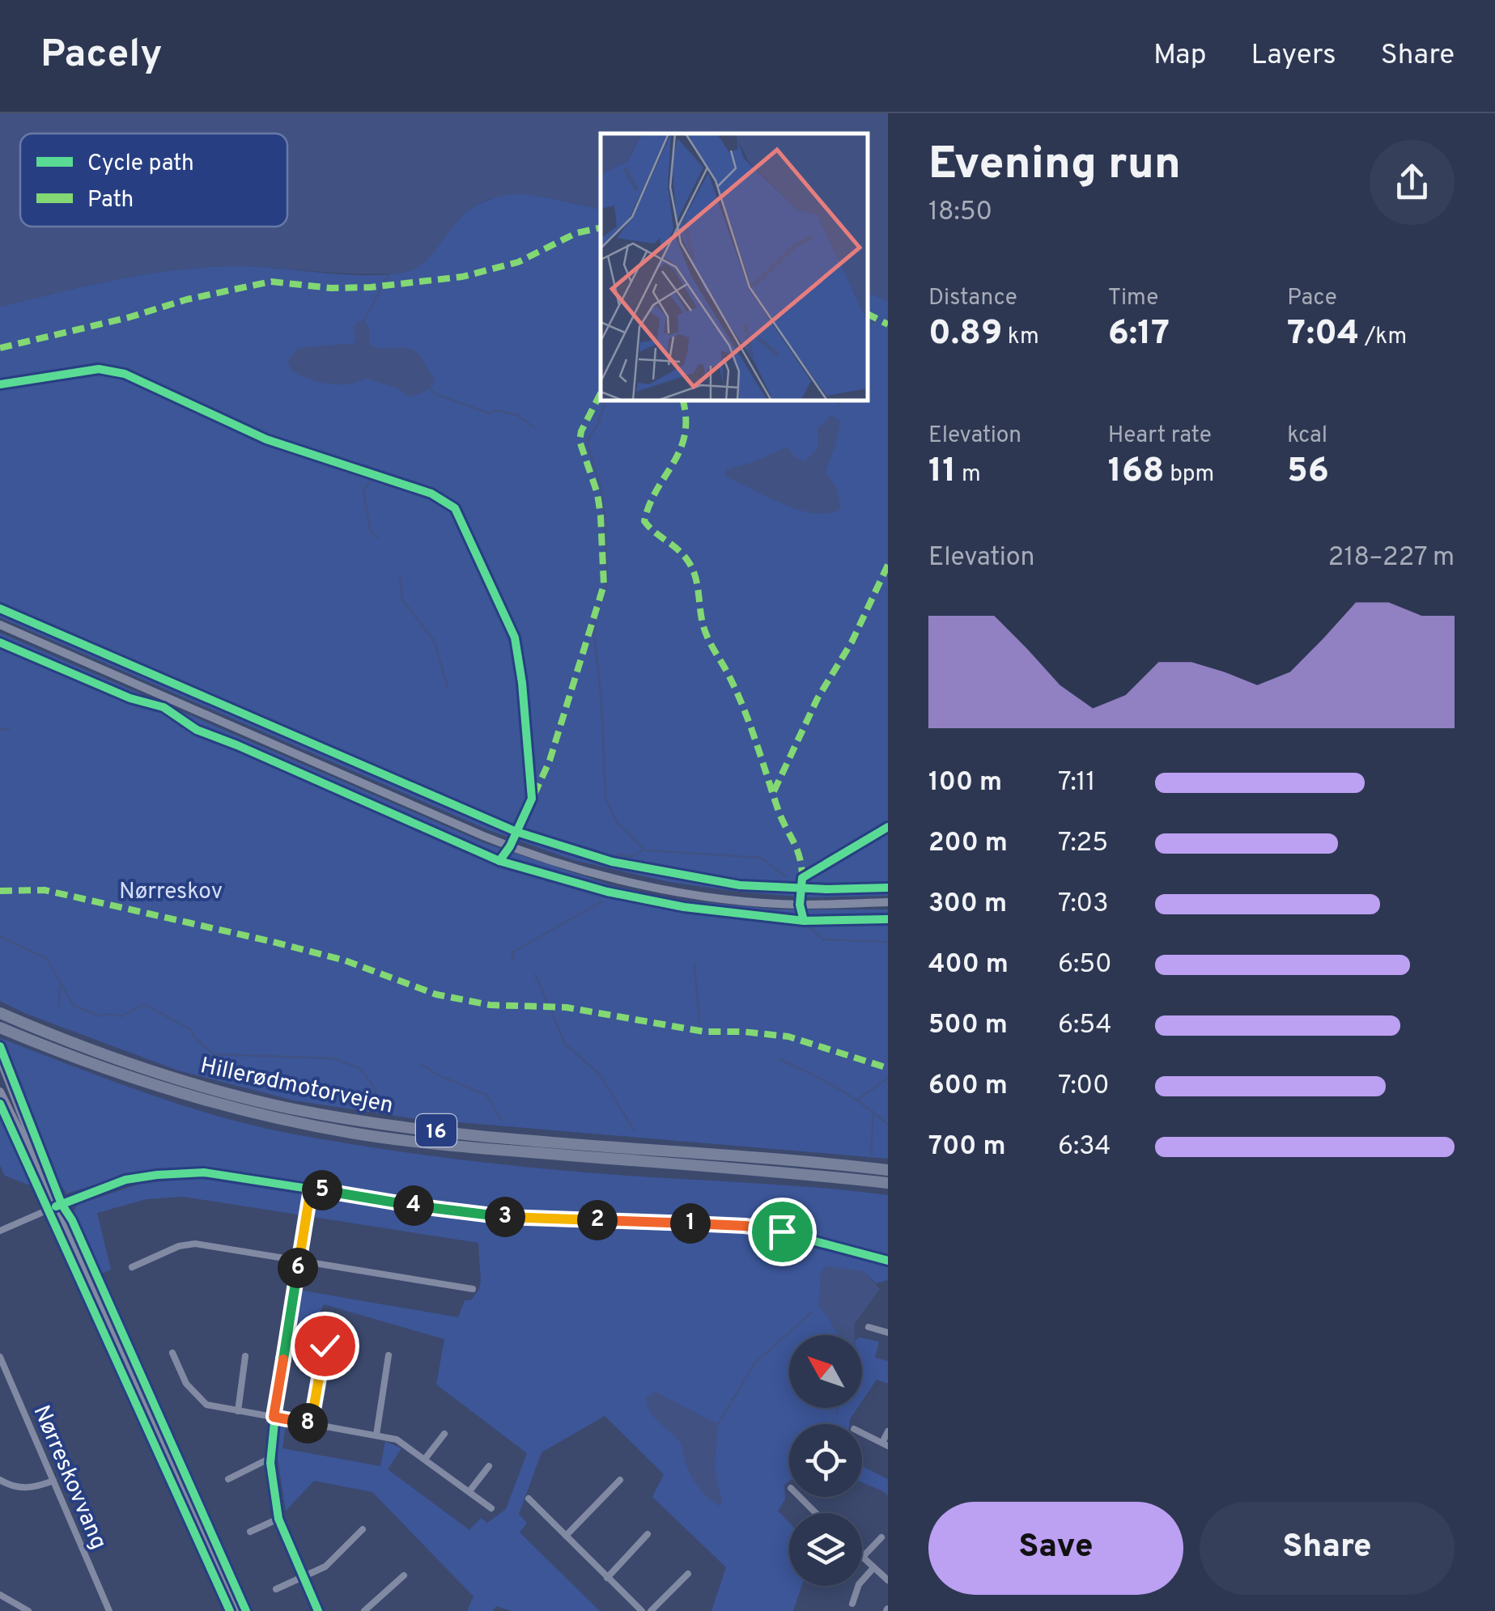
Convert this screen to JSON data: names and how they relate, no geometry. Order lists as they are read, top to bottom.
{
  "streets": {
    "highway": ["Hillerødmotorvejen", "16"],
    "street": ["Nørreskovvang"]
  },
  "parks": ["Nørreskov"],
  "legend": ["Cycle path", "Path"],
  "north": "top left",
  "page": {
    "header": "Pacely",
    "nav": ["Map", "Layers", "Share"],
    "heading": ["Evening run", "18:50"],
    "stats": [
      ["Distance", "0.89 km"],
      ["Time", "6:17"],
      ["Pace", "7:04 /km"],
      ["Elevation", "11 m"],
      ["Heart rate", "168 bpm"],
      ["kcal", "56"]
    ],
    "chart": ["Elevation", "218–227 m"],
    "list": [
      {
        "name": "100 m",
        "note": "7:11"
      },
      {
        "name": "200 m",
        "note": "7:25"
      },
      {
        "name": "300 m",
        "note": "7:03"
      },
      {
        "name": "400 m",
        "note": "6:50"
      },
      {
        "name": "500 m",
        "note": "6:54"
      },
      {
        "name": "600 m",
        "note": "7:00"
      },
      {
        "name": "700 m",
        "note": "6:34"
      }
    ],
    "pins": [
      "5",
      "4",
      "3",
      "2",
      "1",
      "6",
      "8"
    ],
    "buttons": ["Save", "Share"]
  }
}
